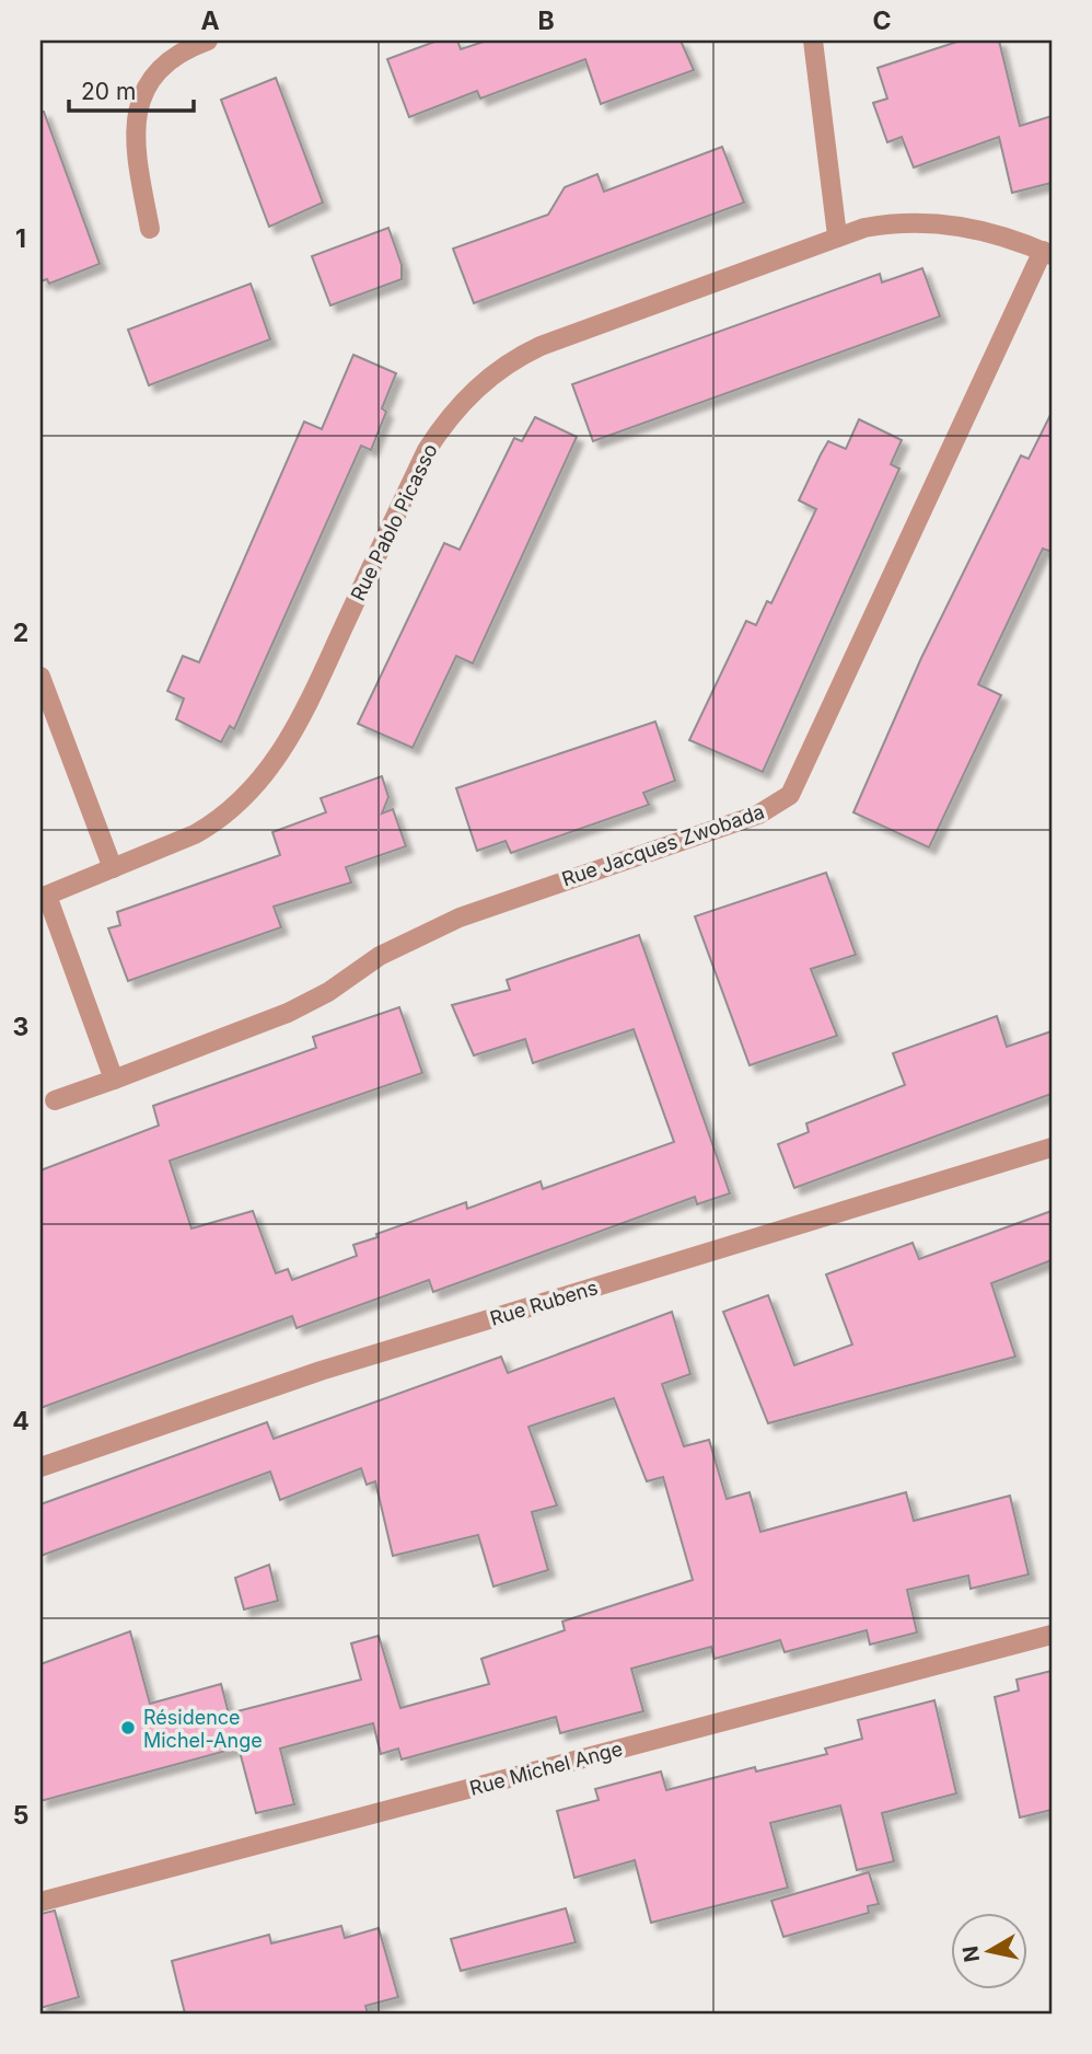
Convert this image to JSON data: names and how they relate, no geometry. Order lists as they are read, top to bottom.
{
  "streets": {
    "street": [
      "Rue Pablo Picasso",
      "Rue Jacques Zwobada",
      "Rue Rubens",
      "Rue Michel Ange"
    ]
  },
  "crossings": [
    ["Rue Pablo Picasso", "Rue Jacques Zwobada"]
  ],
  "places": ["Résidence Michel-Ange"],
  "scale_bar": "20 m",
  "north": "left",
  "grid": {
    "columns": ["A", "B", "C"],
    "rows": [
      "1",
      "2",
      "3",
      "4",
      "5"
    ]
  }
}
